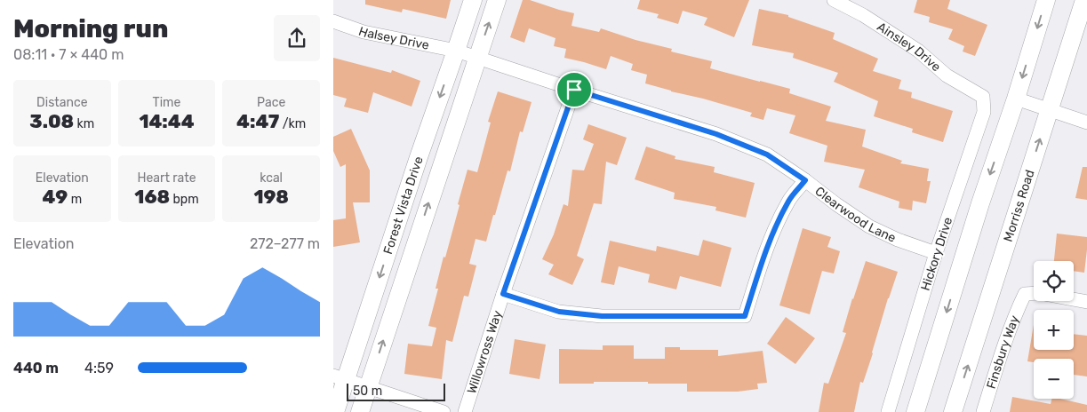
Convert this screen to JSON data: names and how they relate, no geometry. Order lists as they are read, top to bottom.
{
  "streets": {
    "main road": ["Forest Vista Drive", "Morriss Road"],
    "street": [
      "Halsey Drive",
      "Ainsley Drive",
      "Clearwood Lane",
      "Hickory Drive",
      "Willowross Way",
      "Finsbury Way"
    ]
  },
  "crossings": [
    ["Halsey Drive", "Forest Vista Drive"],
    ["Halsey Drive", "Clearwood Lane"],
    ["Ainsley Drive", "Hickory Drive"],
    ["Forest Vista Drive", "Clearwood Lane"],
    ["Clearwood Lane", "Hickory Drive"],
    ["Clearwood Lane", "Willowross Way"]
  ],
  "scale_bar": "50 m",
  "page": {
    "heading": ["Morning run", "08:11 · 7 × 440 m"],
    "stats": [
      ["Distance", "3.08 km"],
      ["Time", "14:44"],
      ["Pace", "4:47 /km"],
      ["Elevation", "49 m"],
      ["Heart rate", "168 bpm"],
      ["kcal", "198"]
    ],
    "chart": ["Elevation", "272–277 m"],
    "map_buttons": ["+", "−"],
    "list": [
      {
        "name": "440 m",
        "note": "4:59"
      }
    ],
    "scale": "50 m"
  }
}
